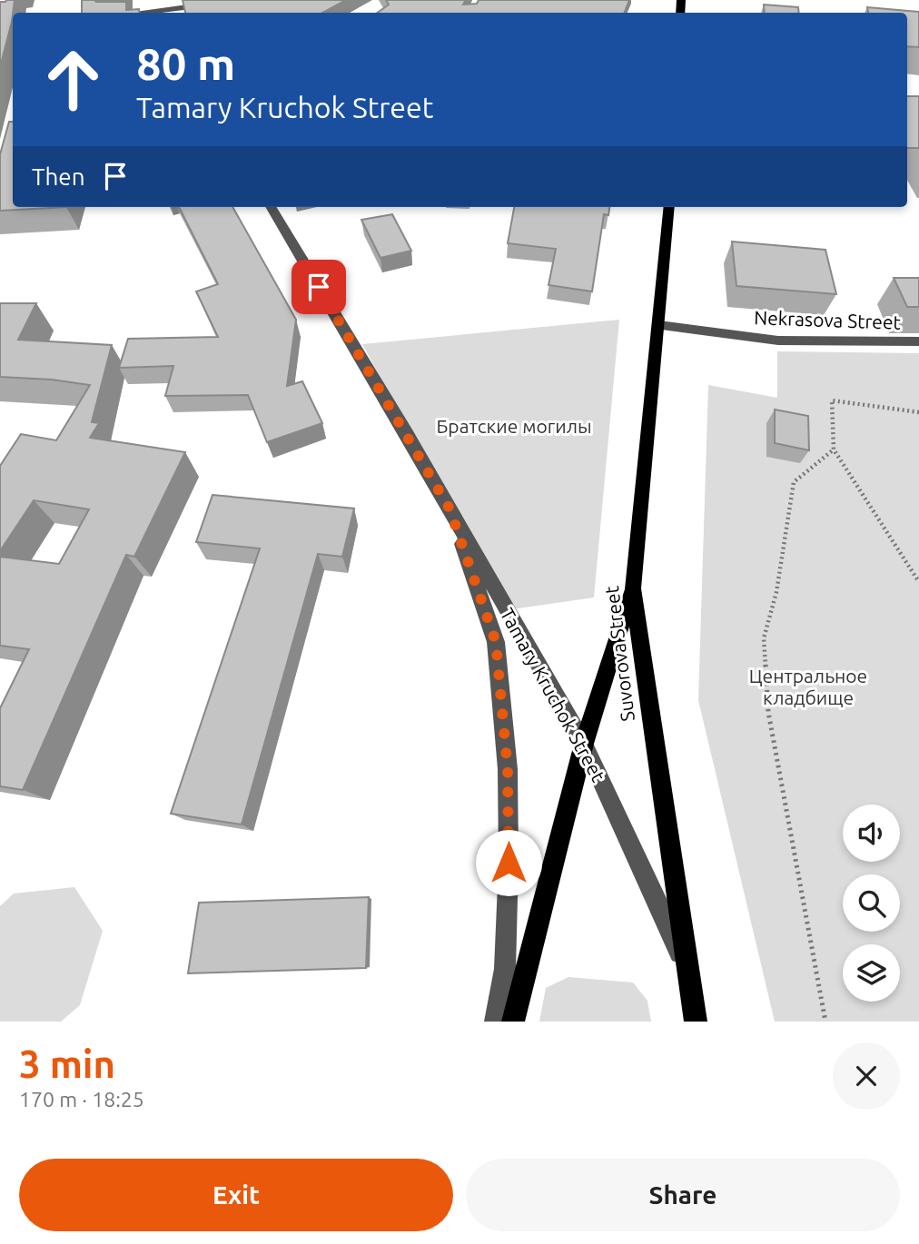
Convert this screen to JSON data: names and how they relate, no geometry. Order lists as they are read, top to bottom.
{
  "streets": {
    "main road": ["Suvorova Street"],
    "street": ["Nekrasova Street", "Tamary Kruchok Street"]
  },
  "crossings": [
    ["Nekrasova Street", "Suvorova Street"],
    ["Suvorova Street", "Tamary Kruchok Street"]
  ],
  "parks": ["Братские могилы", "Центральное кладбище"],
  "page": {
    "turn": ["80 m", "Tamary Kruchok Street"],
    "then": "Then",
    "heading": ["3 min", "170 m · 18:25"],
    "buttons": ["Exit", "Share"]
  }
}
